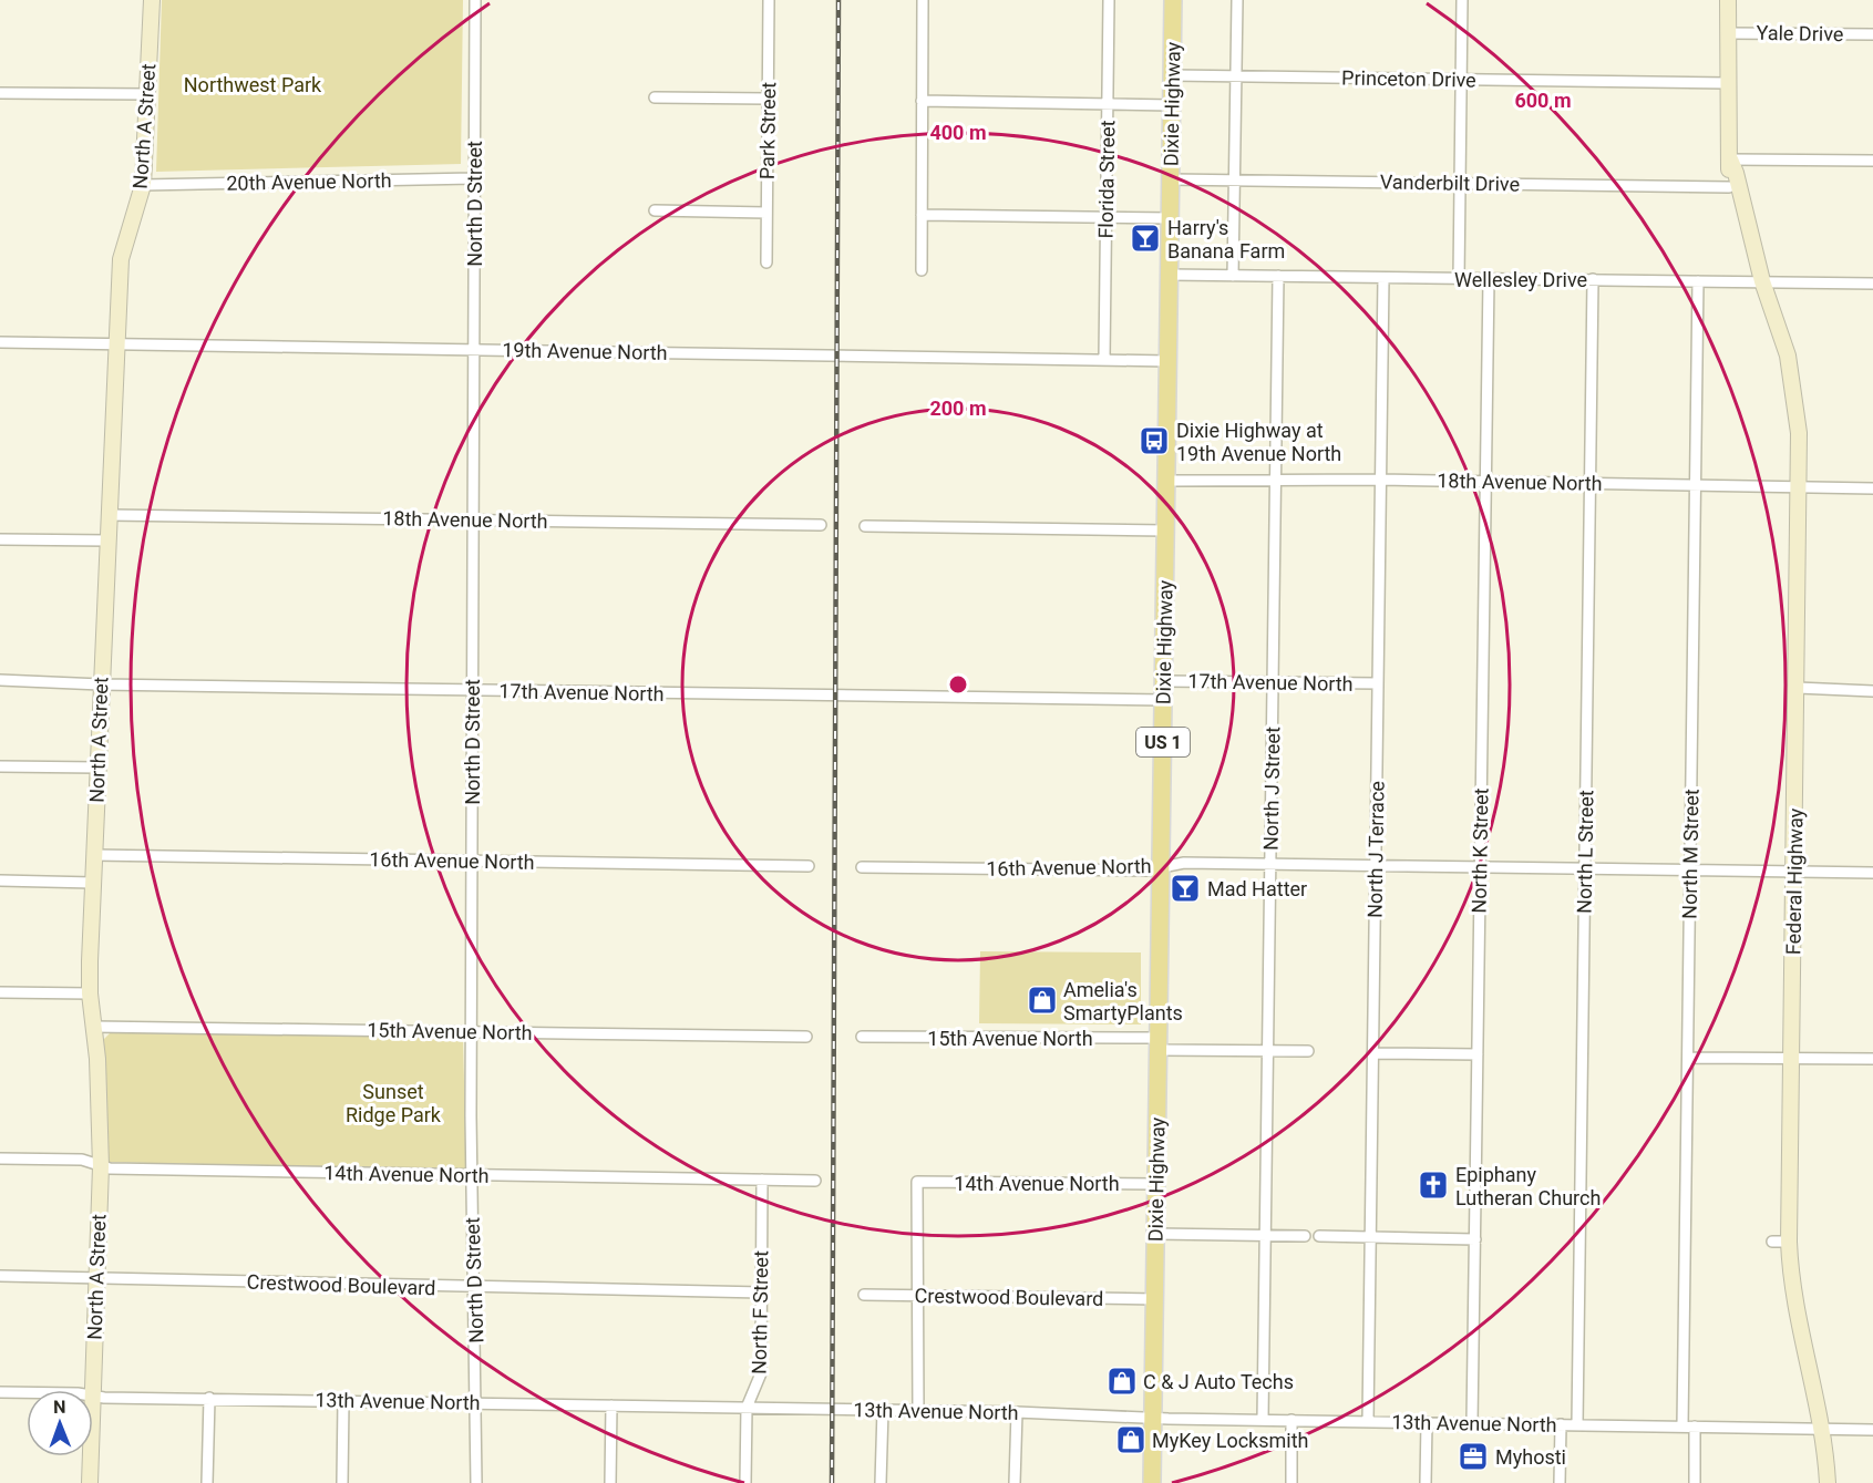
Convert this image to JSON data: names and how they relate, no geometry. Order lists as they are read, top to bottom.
{
  "streets": {
    "main road": [
      "Dixie Highway",
      "North A Street",
      "US 1",
      "Federal Highway"
    ],
    "street": [
      "Yale Drive",
      "Princeton Drive",
      "Park Street",
      "Florida Street",
      "20th Avenue North",
      "Vanderbilt Drive",
      "North D Street",
      "Wellesley Drive",
      "19th Avenue North",
      "18th Avenue North",
      "17th Avenue North",
      "North J Street",
      "North J Terrace",
      "North K Street",
      "North L Street",
      "North M Street",
      "16th Avenue North",
      "15th Avenue North",
      "14th Avenue North",
      "Crestwood Boulevard",
      "North F Street",
      "13th Avenue North"
    ]
  },
  "crossings": [
    ["Yale Drive", "Federal Highway"],
    ["Princeton Drive", "Dixie Highway"],
    ["Princeton Drive", "Federal Highway"],
    ["Dixie Highway", "Vanderbilt Drive"],
    ["Dixie Highway", "Wellesley Drive"],
    ["Dixie Highway", "19th Avenue North"],
    ["Dixie Highway", "18th Avenue North"],
    ["Dixie Highway", "17th Avenue North"],
    ["Dixie Highway", "16th Avenue North"],
    ["Dixie Highway", "15th Avenue North"],
    ["Dixie Highway", "14th Avenue North"],
    ["Dixie Highway", "Crestwood Boulevard"],
    ["Dixie Highway", "13th Avenue North"],
    ["North A Street", "20th Avenue North"],
    ["North A Street", "19th Avenue North"],
    ["North A Street", "18th Avenue North"],
    ["North A Street", "17th Avenue North"],
    ["North A Street", "16th Avenue North"],
    ["North A Street", "15th Avenue North"],
    ["North A Street", "14th Avenue North"],
    ["North A Street", "Crestwood Boulevard"],
    ["Florida Street", "19th Avenue North"],
    ["20th Avenue North", "North D Street"],
    ["Vanderbilt Drive", "Federal Highway"],
    ["North D Street", "19th Avenue North"],
    ["North D Street", "18th Avenue North"],
    ["North D Street", "17th Avenue North"],
    ["North D Street", "16th Avenue North"],
    ["North D Street", "15th Avenue North"],
    ["North D Street", "14th Avenue North"],
    ["North D Street", "Crestwood Boulevard"],
    ["North D Street", "13th Avenue North"],
    ["Wellesley Drive", "North J Street"],
    ["Wellesley Drive", "North J Terrace"],
    ["Wellesley Drive", "North K Street"],
    ["Wellesley Drive", "North L Street"],
    ["Wellesley Drive", "North M Street"],
    ["Wellesley Drive", "Federal Highway"],
    ["18th Avenue North", "North J Street"],
    ["18th Avenue North", "North J Terrace"],
    ["18th Avenue North", "North K Street"],
    ["18th Avenue North", "North L Street"],
    ["18th Avenue North", "North M Street"],
    ["18th Avenue North", "Federal Highway"],
    ["17th Avenue North", "North J Street"],
    ["17th Avenue North", "North J Terrace"],
    ["North J Street", "16th Avenue North"],
    ["North J Street", "15th Avenue North"],
    ["North J Street", "13th Avenue North"],
    ["North J Terrace", "16th Avenue North"],
    ["North J Terrace", "13th Avenue North"],
    ["North K Street", "16th Avenue North"],
    ["North K Street", "13th Avenue North"],
    ["North L Street", "16th Avenue North"],
    ["North L Street", "13th Avenue North"],
    ["North M Street", "16th Avenue North"],
    ["North M Street", "13th Avenue North"],
    ["16th Avenue North", "Federal Highway"],
    ["Federal Highway", "13th Avenue North"],
    ["14th Avenue North", "Crestwood Boulevard"],
    ["14th Avenue North", "North F Street"],
    ["Crestwood Boulevard", "North F Street"],
    ["North F Street", "13th Avenue North"]
  ],
  "parks": ["Northwest Park", "Sunset Ridge Park"],
  "places": {
    "bar": ["Harry's Banana Farm", "Mad Hatter"],
    "bus stop": ["Dixie Highway at 19th Avenue North"],
    "shop": ["Amelia's SmartyPlants", "C & J Auto Techs", "MyKey Locksmith"],
    "church": ["Epiphany Lutheran Church"],
    "office": ["Myhosti"]
  },
  "north": "top",
  "rings": ["600 m", "400 m", "200 m"]
}
